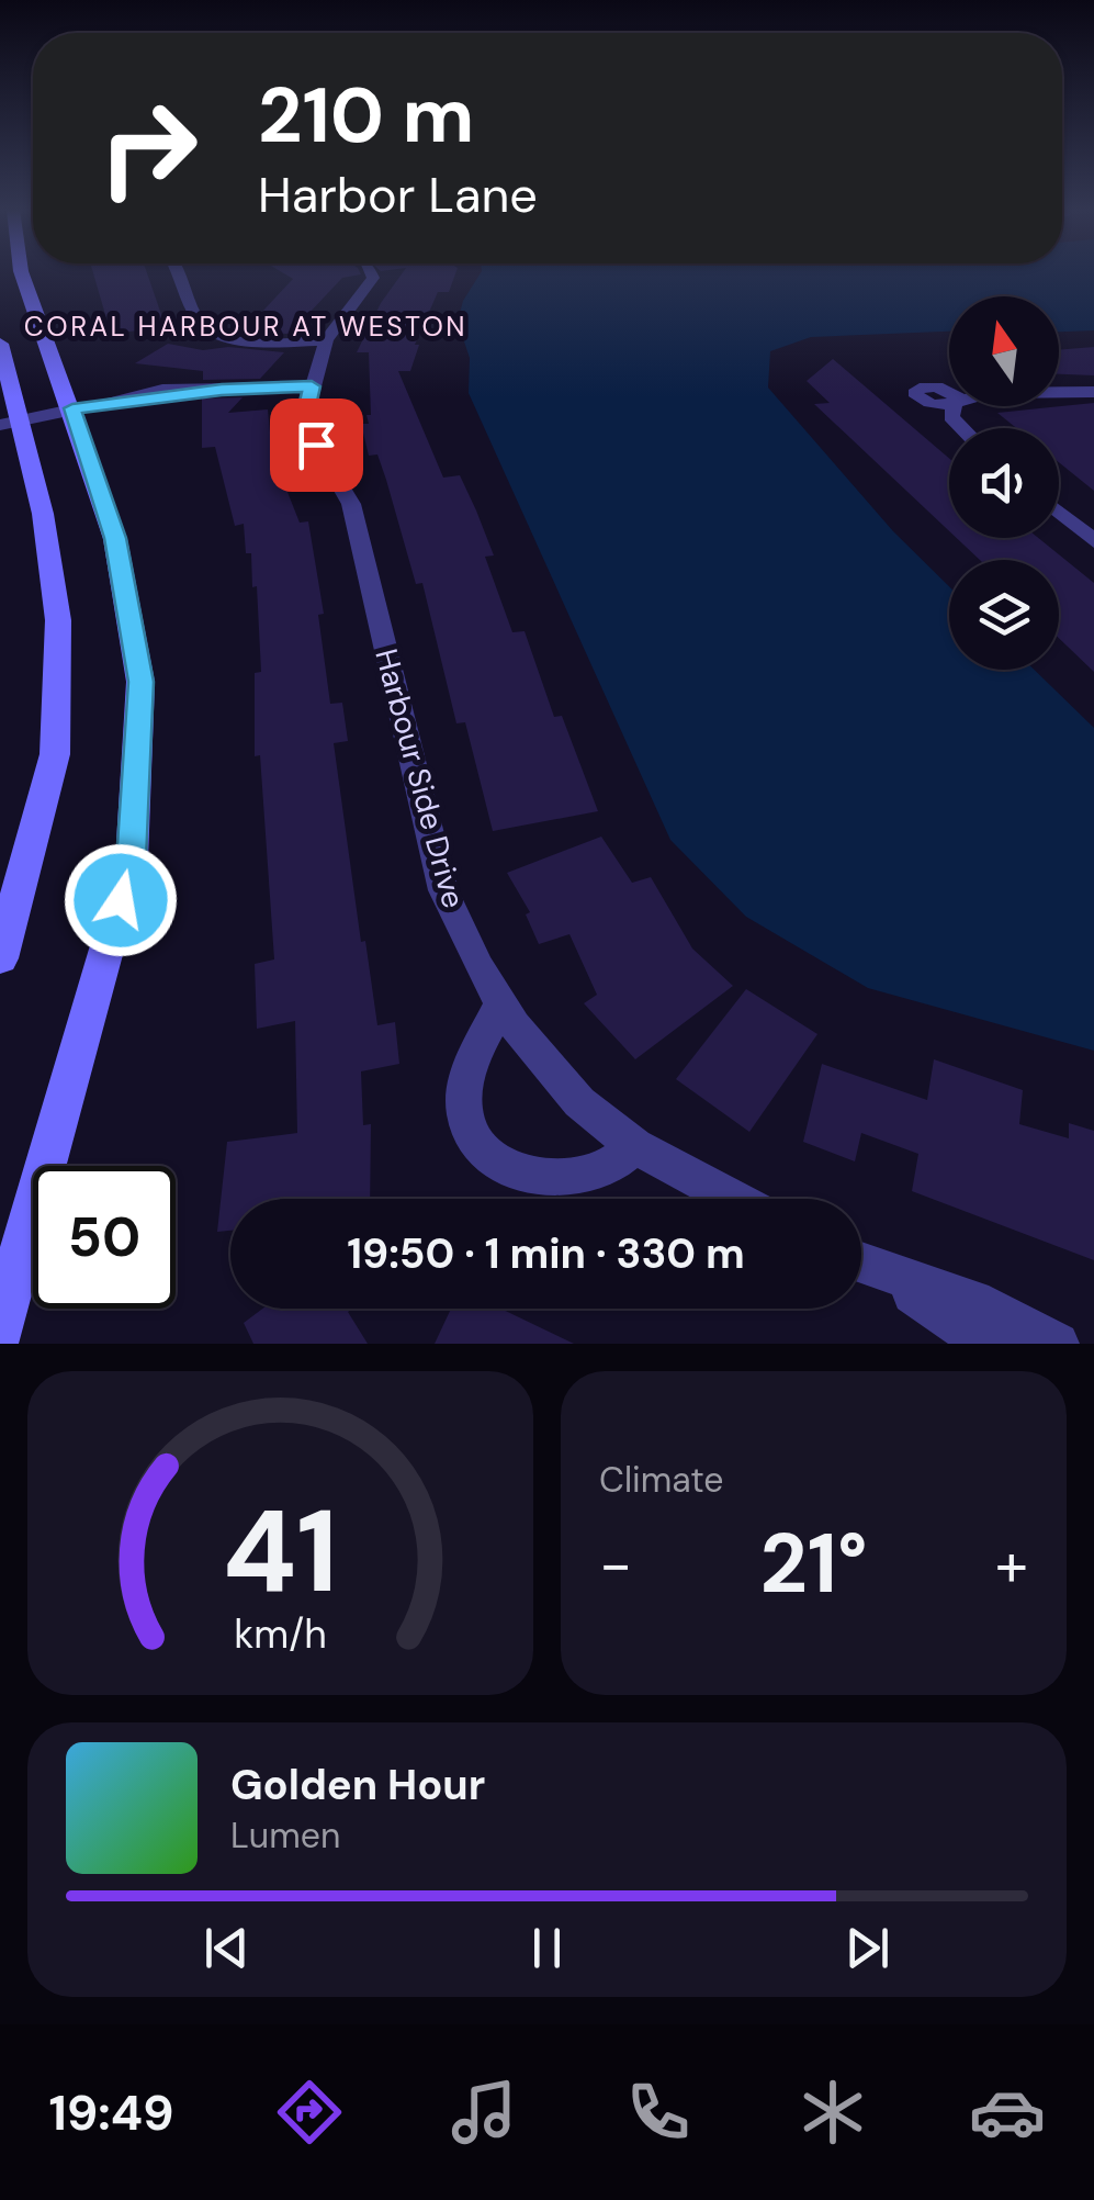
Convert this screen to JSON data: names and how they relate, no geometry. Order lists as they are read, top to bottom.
{
  "streets": {
    "street": ["Harbour Side Drive"]
  },
  "districts": ["CORAL HARBOUR AT WESTON"],
  "north": "top",
  "page": {
    "turn": ["210 m", "Harbor Lane"],
    "limit": "50",
    "trip": "19:50 · 1 min · 330 m",
    "tile": "Climate",
    "heat": ["−", "21°", "+"],
    "song": ["Golden Hour", "Lumen"],
    "tabs": "19:49",
    "gauge": ["41", "km/h"]
  }
}
